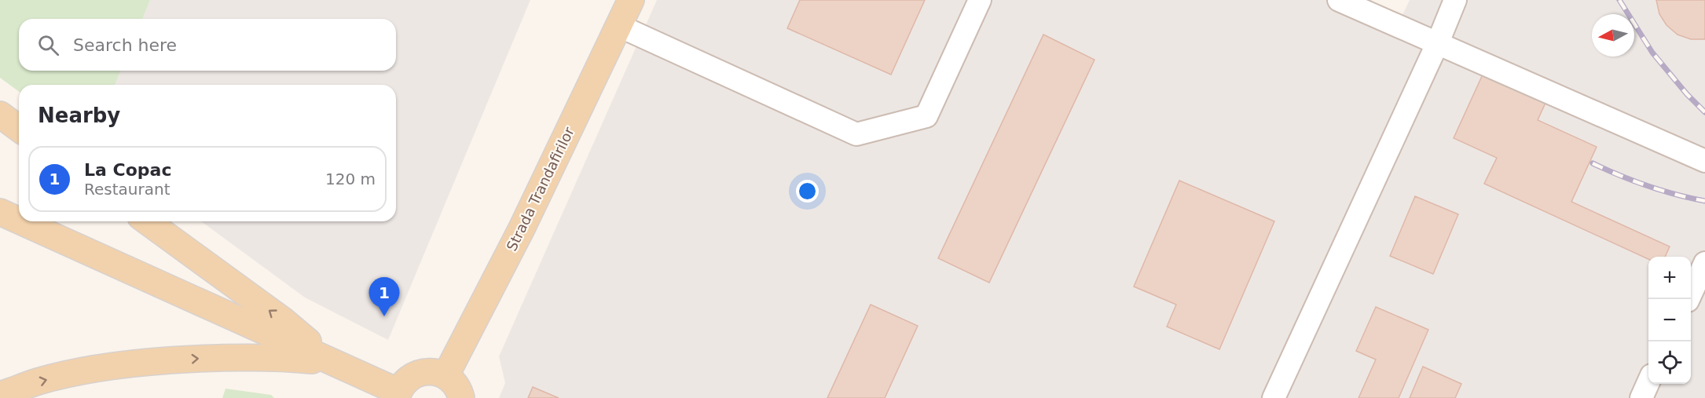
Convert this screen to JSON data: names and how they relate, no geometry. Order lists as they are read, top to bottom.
{
  "streets": {
    "main road": ["Strada Trandafirilor"]
  },
  "north": "left",
  "page": {
    "search": "Search here",
    "heading": "Nearby",
    "list": [
      {
        "mark": "1",
        "name": "La Copac",
        "note": "Restaurant",
        "value": "120 m"
      }
    ],
    "map_buttons": ["+", "−"],
    "pins": "1"
  }
}
